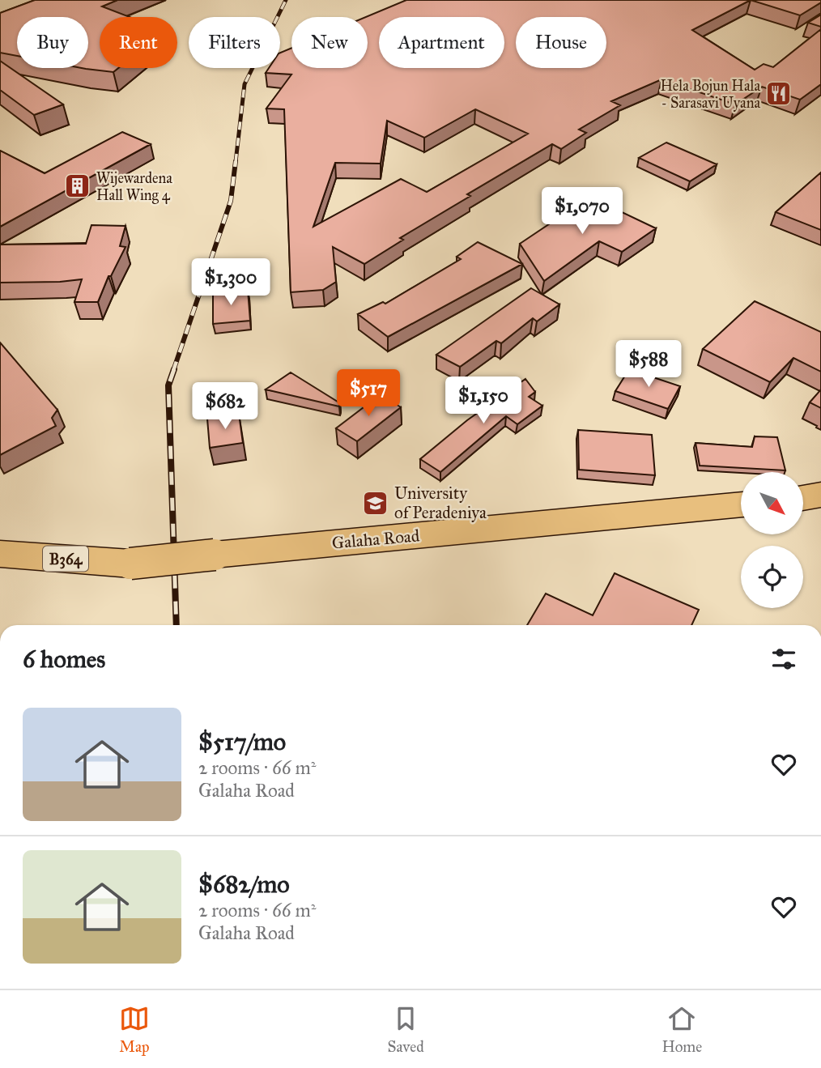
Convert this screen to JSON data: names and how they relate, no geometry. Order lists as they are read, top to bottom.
{
  "streets": {
    "main road": ["Galaha Road", "B364"]
  },
  "places": {
    "restaurant": ["Hela Bojun Hala - Sarasavi Uyana"],
    "building": ["Wijewardena Hall Wing 4"],
    "school or university": ["University of Peradeniya"]
  },
  "north": "bottom right",
  "page": {
    "chip": [
      "Buy",
      "Rent",
      "Filters",
      "New",
      "Apartment",
      "House"
    ],
    "price": [
      "$1,070",
      "$1,300",
      "$588",
      "$517",
      "$1,150",
      "$682"
    ],
    "heading": "6 homes",
    "list": [
      {
        "name": "$517/mo",
        "note": "2 rooms · 66 m² · Galaha Road"
      },
      {
        "name": "$682/mo",
        "note": "2 rooms · 66 m² · Galaha Road"
      }
    ],
    "tabs": ["Map", "Saved", "Home"]
  }
}
